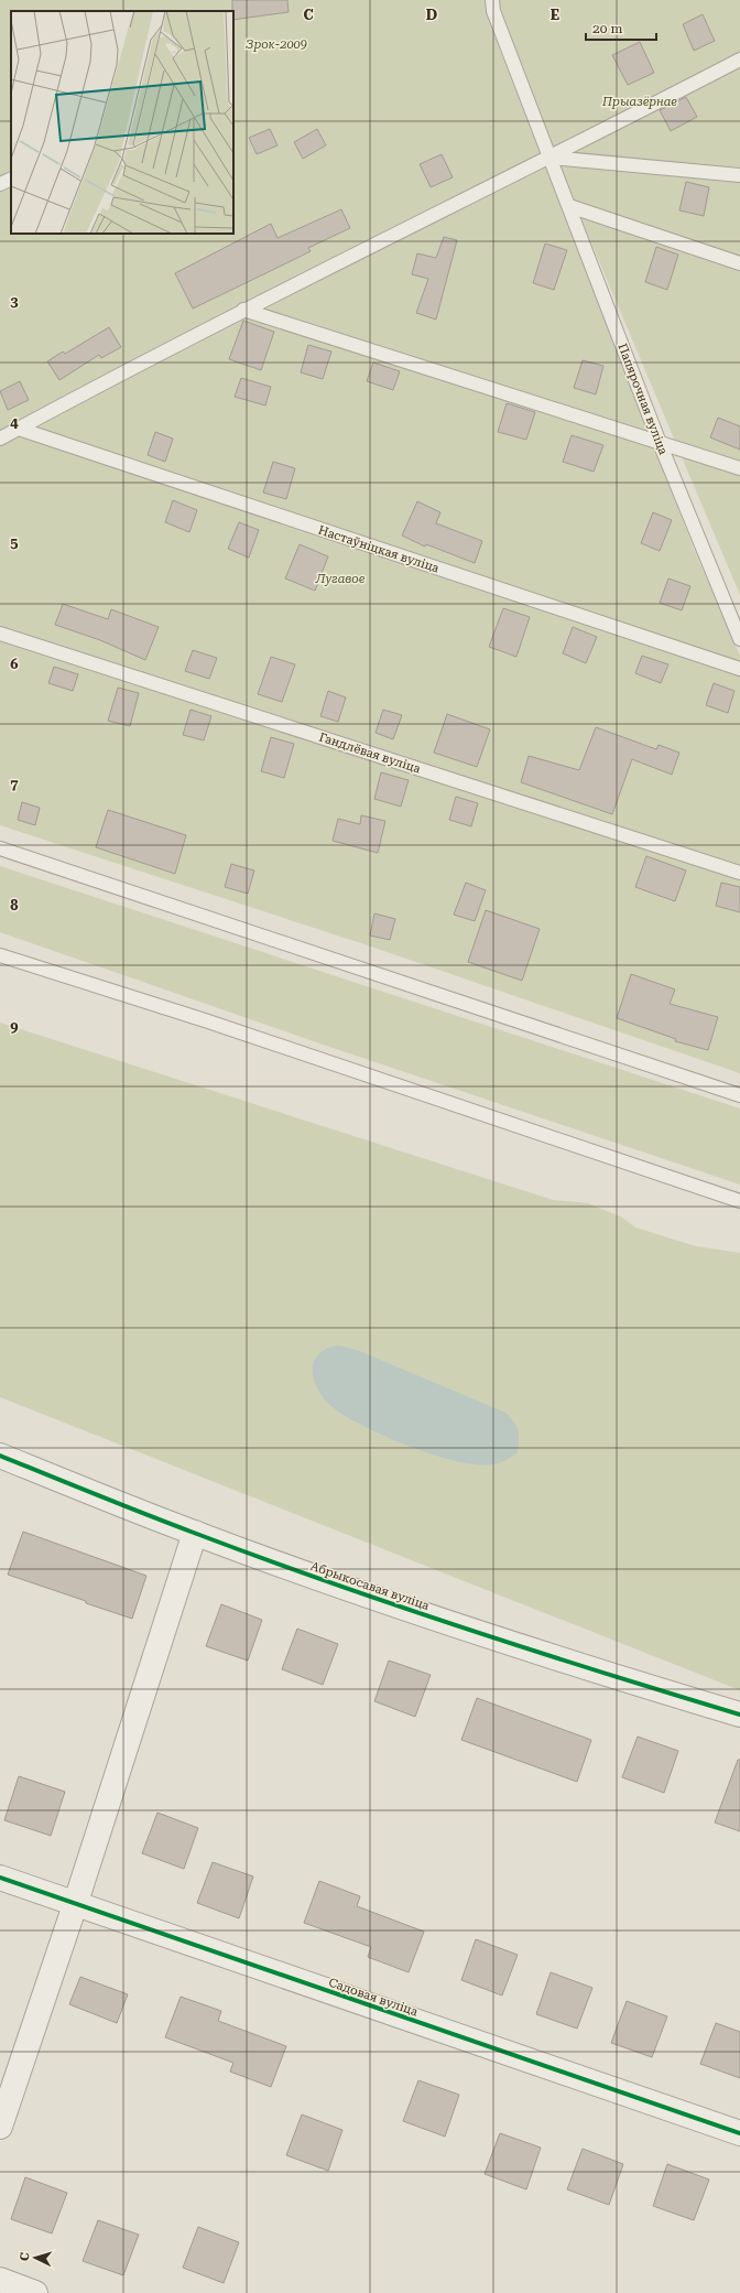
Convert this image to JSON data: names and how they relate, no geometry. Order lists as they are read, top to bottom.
{
  "streets": {
    "street": ["Абрыкосавая вуліца", "Садовая вуліца"],
    "lane": ["Папярочная вуліца", "Настаўніцкая вуліца", "Гандлёвая вуліца"]
  },
  "parks": ["Зрок-2009", "Прыазёрнае", "Лугавое"],
  "scale_bar": "20 m",
  "north": "left",
  "grid": {
    "columns": ["C", "D", "E"],
    "rows": [
      "3",
      "4",
      "5",
      "6",
      "7",
      "8",
      "9"
    ]
  }
}
